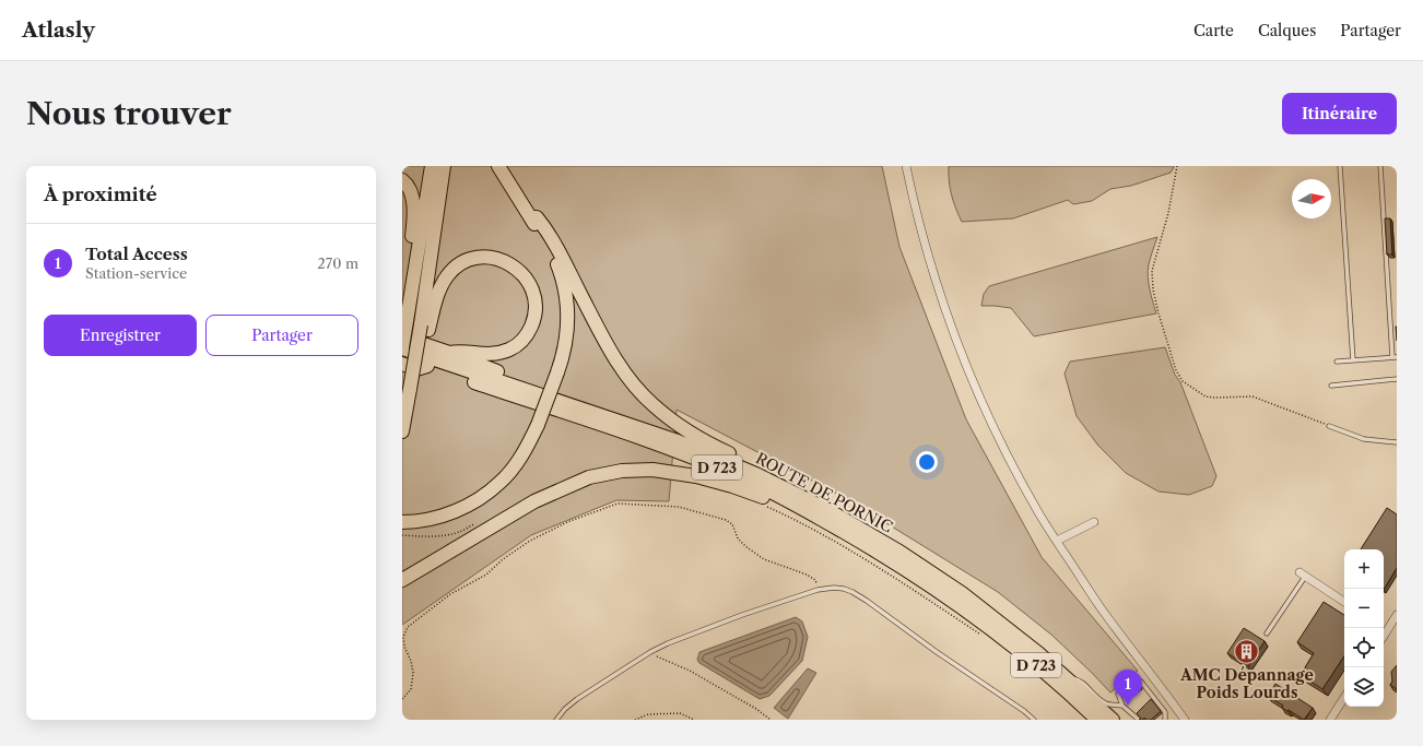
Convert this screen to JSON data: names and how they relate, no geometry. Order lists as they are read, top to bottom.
{
  "streets": {
    "highway": ["D 723", "ROUTE DE PORNIC"]
  },
  "crossings": [
    ["D 723", "ROUTE DE PORNIC"]
  ],
  "places": {
    "building": ["AMC Dépannage Poids Lourds"]
  },
  "north": "right",
  "page": {
    "header": "Atlasly",
    "nav": ["Carte", "Calques", "Partager"],
    "buttons": [
      "Itinéraire",
      ["Enregistrer", "Partager"]
    ],
    "title": "Nous trouver",
    "heading": "À proximité",
    "list": [
      {
        "mark": "1",
        "name": "Total Access",
        "note": "Station-service",
        "value": "270 m"
      }
    ],
    "map_buttons": ["+", "−"],
    "pins": "1"
  }
}
